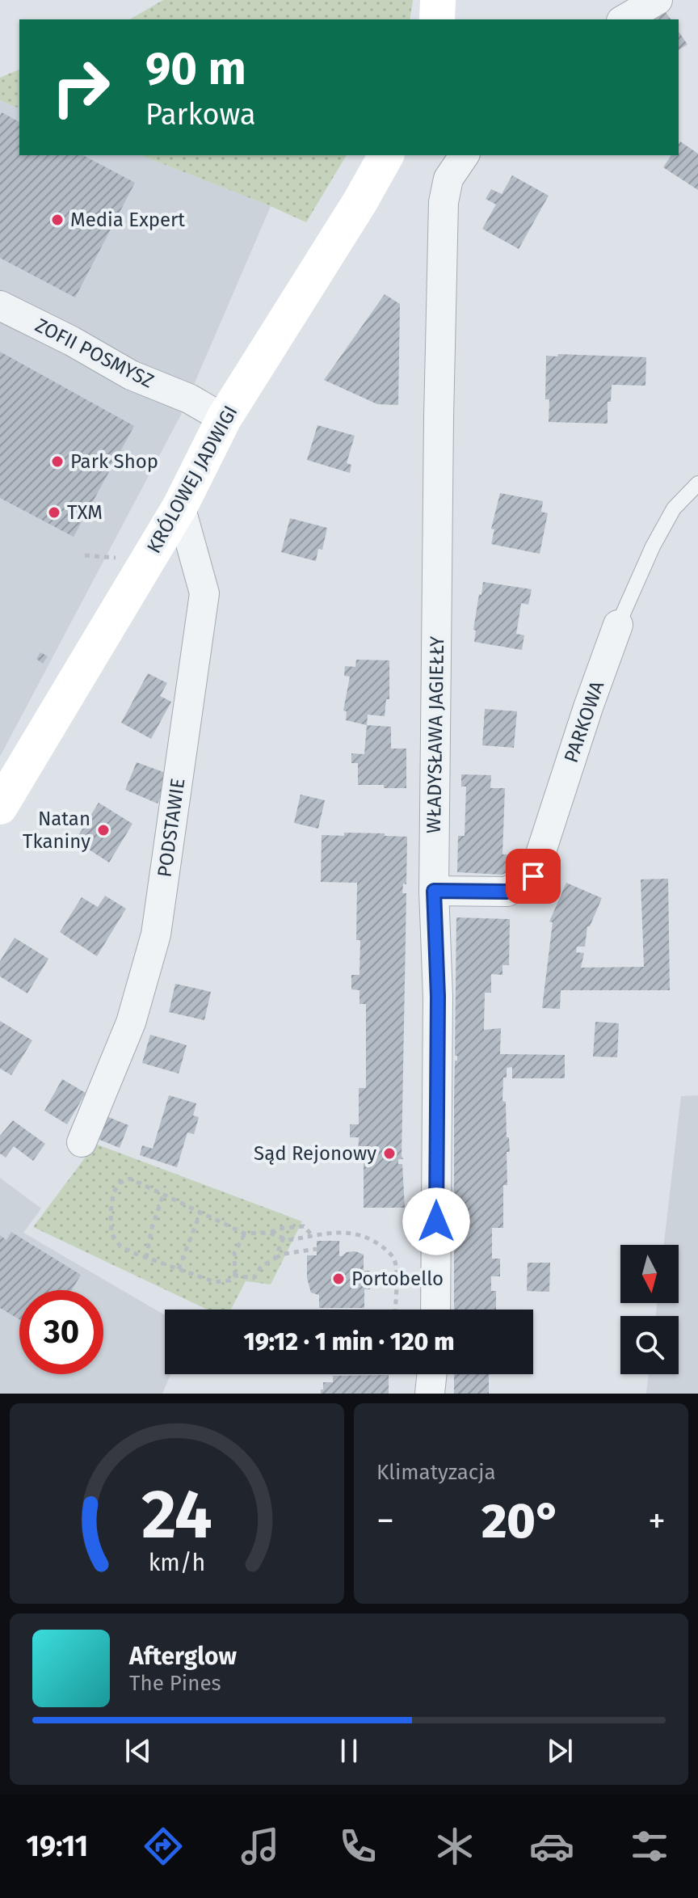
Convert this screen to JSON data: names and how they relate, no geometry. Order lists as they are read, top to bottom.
{
  "streets": {
    "street": [
      "ZOFII POSMYSZ",
      "KRÓLOWEJ JADWIGI",
      "PARKOWA",
      "WŁADYSŁAWA JAGIEŁŁY",
      "PODSTAWIE"
    ]
  },
  "crossings": [
    ["ZOFII POSMYSZ", "KRÓLOWEJ JADWIGI"],
    ["KRÓLOWEJ JADWIGI", "PODSTAWIE"],
    ["PARKOWA", "WŁADYSŁAWA JAGIEŁŁY"]
  ],
  "places": [
    "Media Expert",
    "Park Shop",
    "TXM",
    "Natan Tkaniny",
    "Sąd Rejonowy",
    "Portobello"
  ],
  "north": "bottom",
  "page": {
    "turn": ["90 m", "Parkowa"],
    "limit": "30",
    "trip": "19:12 · 1 min · 120 m",
    "tile": "Klimatyzacja",
    "heat": ["−", "20°", "+"],
    "song": ["Afterglow", "The Pines"],
    "tabs": "19:11",
    "gauge": ["24", "km/h"]
  }
}
